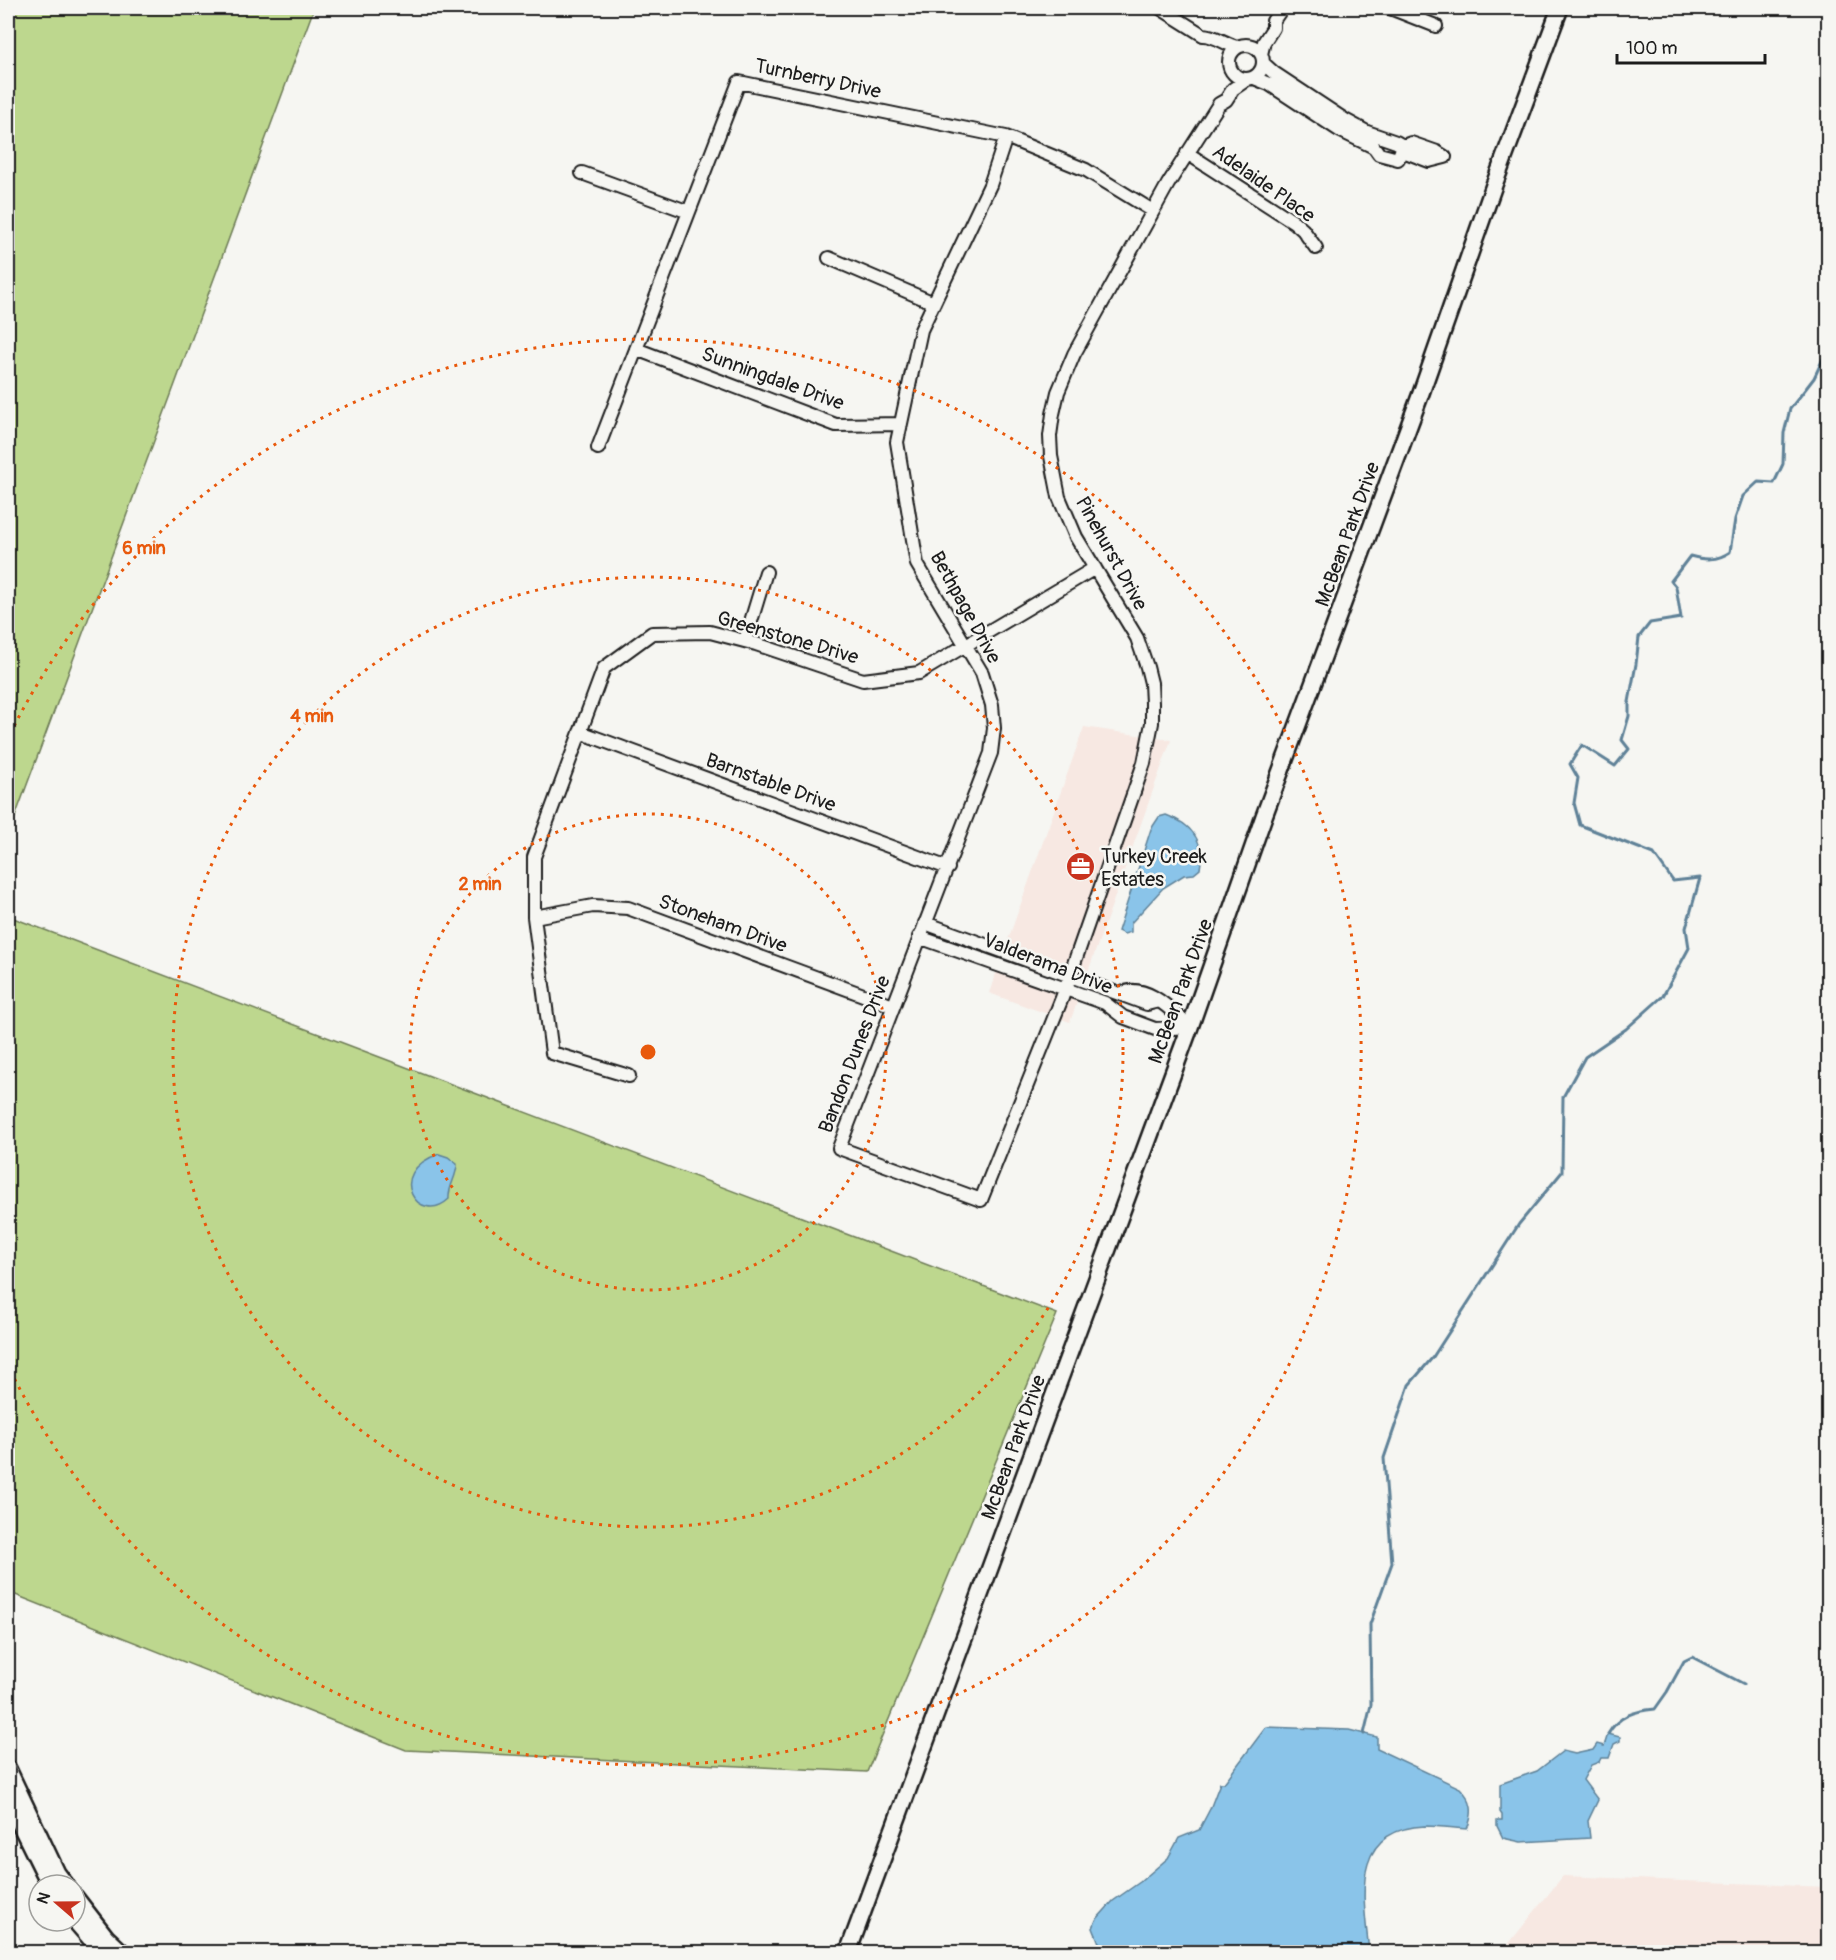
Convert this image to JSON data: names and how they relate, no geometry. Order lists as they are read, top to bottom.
{
  "streets": {
    "main road": ["McBean Park Drive"],
    "street": [
      "Turnberry Drive",
      "Adelaide Place",
      "Sunningdale Drive",
      "Pinehurst Drive",
      "Bethpage Drive",
      "Greenstone Drive",
      "Barnstable Drive",
      "Stoneham Drive",
      "Valderama Drive",
      "Bandon Dunes Drive"
    ]
  },
  "crossings": [
    ["Turnberry Drive", "Sunningdale Drive"],
    ["Turnberry Drive", "Pinehurst Drive"],
    ["Turnberry Drive", "Bethpage Drive"],
    ["Adelaide Place", "Pinehurst Drive"],
    ["Sunningdale Drive", "Bethpage Drive"],
    ["McBean Park Drive", "Valderama Drive"],
    ["Pinehurst Drive", "Greenstone Drive"],
    ["Pinehurst Drive", "Valderama Drive"],
    ["Pinehurst Drive", "Bandon Dunes Drive"],
    ["Bethpage Drive", "Greenstone Drive"],
    ["Bethpage Drive", "Barnstable Drive"],
    ["Bethpage Drive", "Valderama Drive"],
    ["Bethpage Drive", "Bandon Dunes Drive"],
    ["Greenstone Drive", "Barnstable Drive"],
    ["Greenstone Drive", "Stoneham Drive"],
    ["Stoneham Drive", "Bandon Dunes Drive"],
    ["Valderama Drive", "Bandon Dunes Drive"]
  ],
  "places": {
    "office": ["Turkey Creek Estates"]
  },
  "scale_bar": "100 m",
  "north": "left",
  "rings": ["6 min", "4 min", "2 min"]
}
